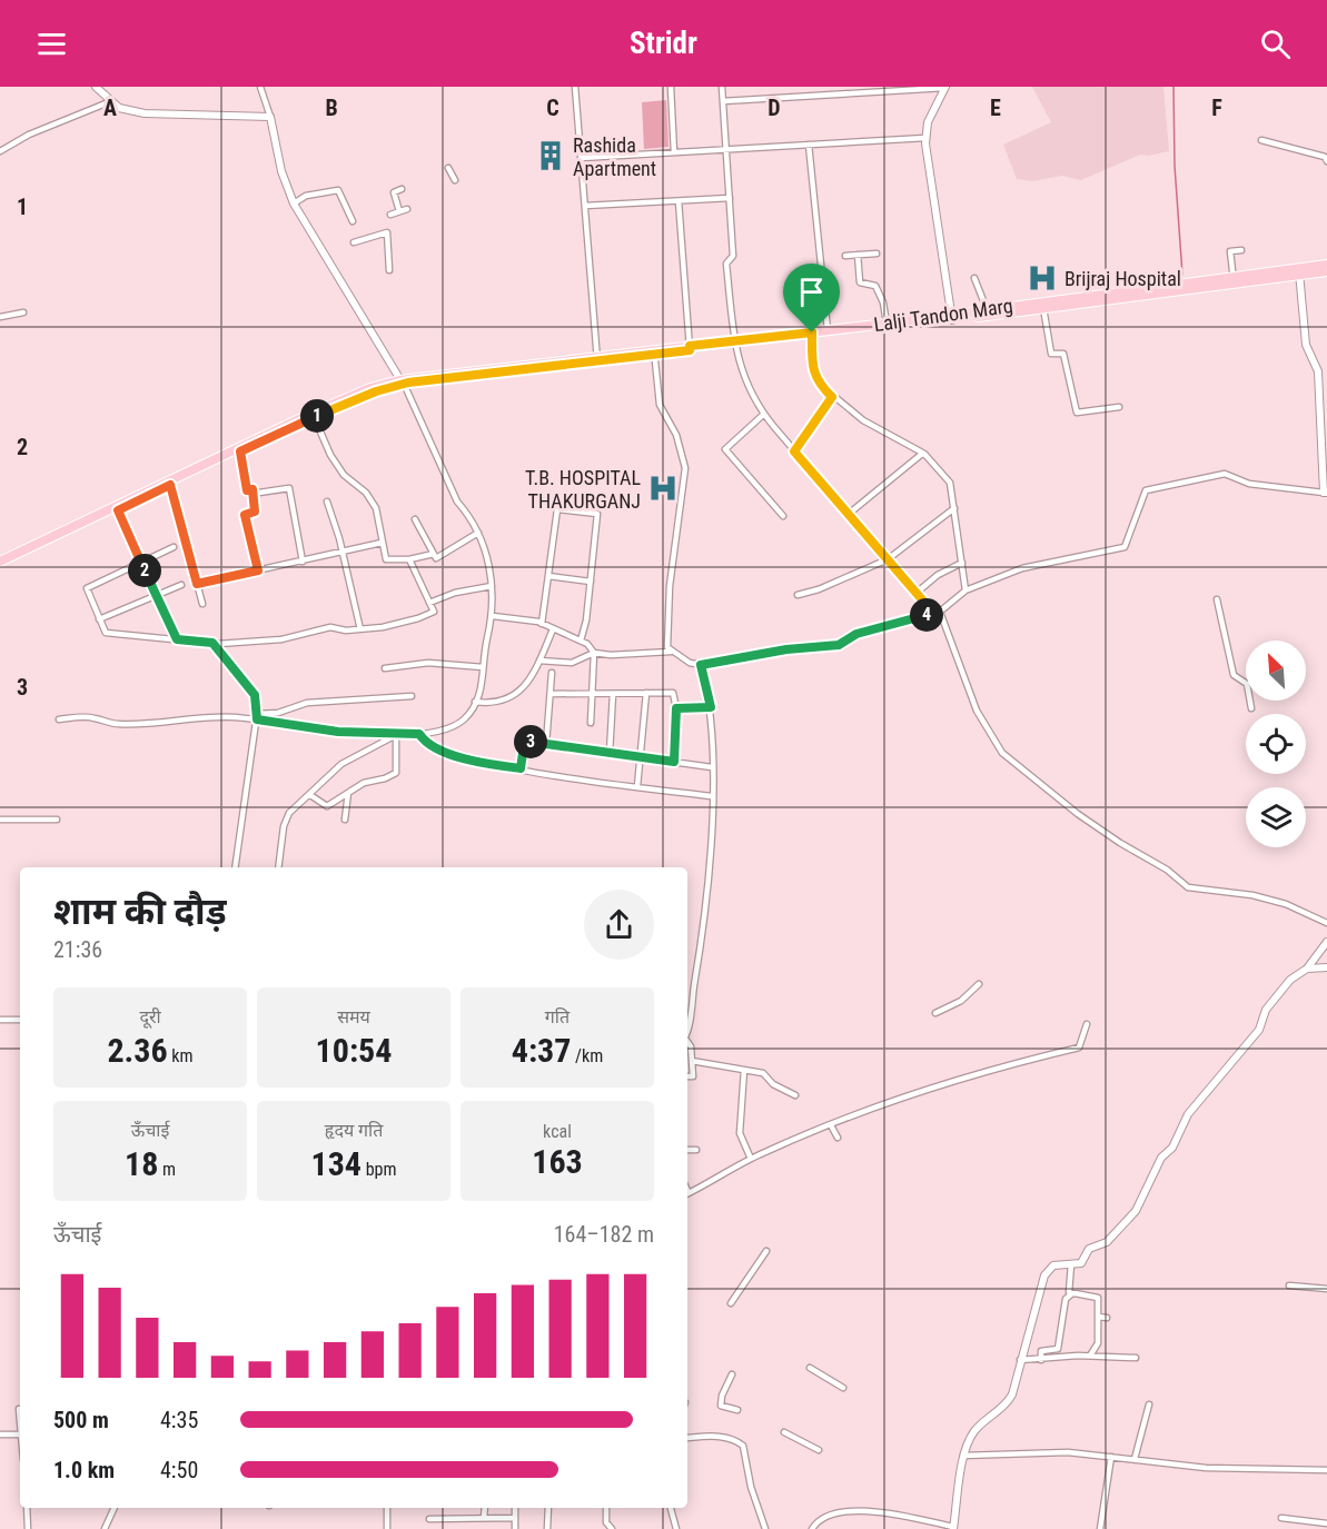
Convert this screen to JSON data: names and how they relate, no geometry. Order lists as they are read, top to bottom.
{
  "streets": {
    "main road": ["Lalji Tandon Marg"]
  },
  "places": {
    "building": ["Rashida Apartment"],
    "hospital": ["Brijraj Hospital", "T.B. HOSPITAL THAKURGANJ"]
  },
  "north": "top left",
  "page": {
    "header": "Stridr",
    "pins": [
      "1",
      "2",
      "4",
      "3"
    ],
    "heading": ["शाम की दौड़", "21:36"],
    "stats": [
      ["दूरी", "2.36 km"],
      ["समय", "10:54"],
      ["गति", "4:37 /km"],
      ["ऊँचाई", "18 m"],
      ["हृदय गति", "134 bpm"],
      ["kcal", "163"]
    ],
    "chart": ["ऊँचाई", "164–182 m"],
    "list": [
      {
        "name": "500 m",
        "note": "4:35"
      },
      {
        "name": "1.0 km",
        "note": "4:50"
      }
    ]
  },
  "grid": {
    "columns": [
      "A",
      "B",
      "C",
      "D",
      "E",
      "F"
    ],
    "rows": ["1", "2", "3"]
  }
}
